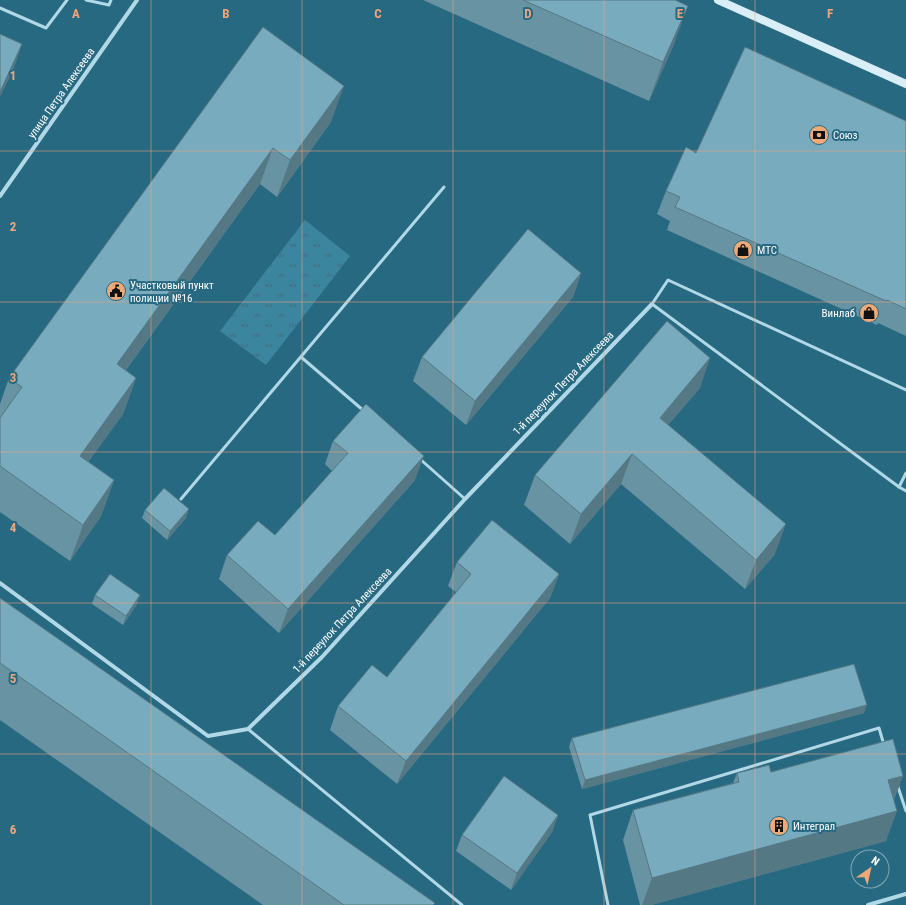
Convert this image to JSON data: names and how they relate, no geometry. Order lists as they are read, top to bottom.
{
  "streets": {
    "street": ["улица Петра Алексеева", "1-й переулок Петра Алексеева"]
  },
  "places": {
    "bank": ["Союз"],
    "shop": ["МТС", "Винлаб"],
    "public building": ["Участковый пункт полиции №16"],
    "building": ["Интеграл"]
  },
  "north": "top right",
  "grid": {
    "columns": [
      "A",
      "B",
      "C",
      "D",
      "E",
      "F"
    ],
    "rows": [
      "1",
      "2",
      "3",
      "4",
      "5",
      "6"
    ]
  }
}
